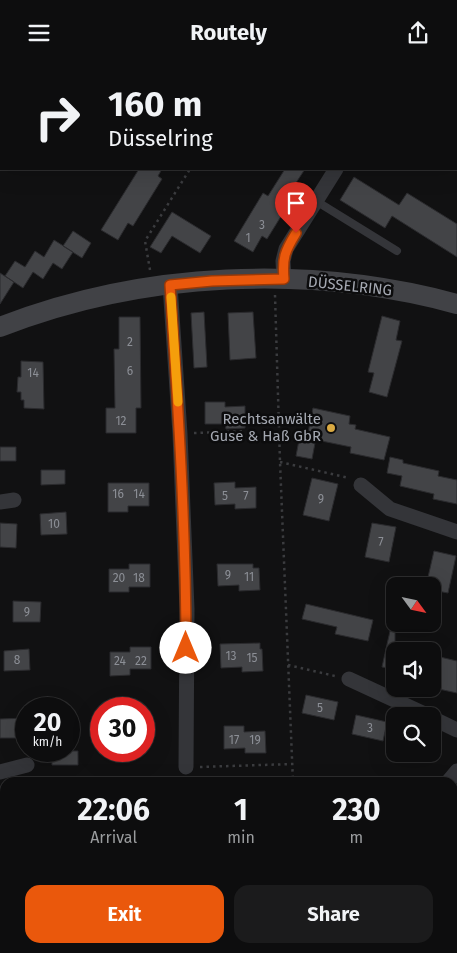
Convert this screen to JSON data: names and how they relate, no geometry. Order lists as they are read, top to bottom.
{
  "streets": {
    "street": ["DÜSSELRING"]
  },
  "places": ["Rechtsanwälte Guse & Haß GbR"],
  "house_numbers": [
    "3",
    "1",
    "2",
    "6",
    "14",
    "12",
    "16",
    "14",
    "5",
    "7",
    "9",
    "10",
    "7",
    "9",
    "11",
    "20",
    "18",
    "9",
    "13",
    "15",
    "8",
    "24",
    "22",
    "5",
    "3",
    "17",
    "19"
  ],
  "north": "bottom right",
  "page": {
    "header": "Routely",
    "turn": ["160 m", "Düsselring"],
    "speed": "20 km/h",
    "limit": "30",
    "eta": [
      "22:06",
      "Arrival",
      "1",
      "min",
      "230",
      "m"
    ],
    "buttons": ["Exit", "Share"]
  }
}
